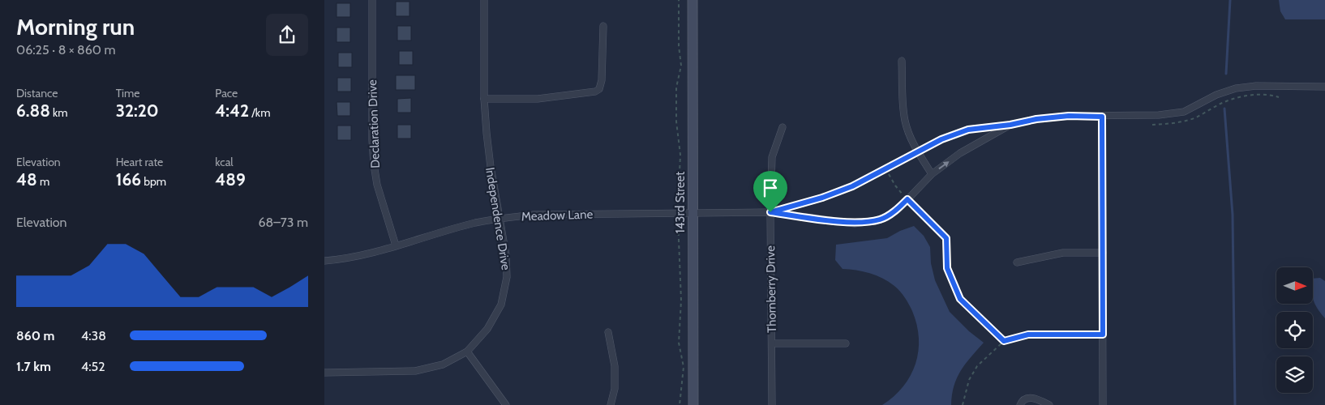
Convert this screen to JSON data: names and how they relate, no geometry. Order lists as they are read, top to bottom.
{
  "streets": {
    "street": [
      "Declaration Drive",
      "143rd Street",
      "Meadow Lane",
      "Independence Drive",
      "Thornberry Drive"
    ]
  },
  "crossings": [
    ["Declaration Drive", "Meadow Lane"],
    ["143rd Street", "Meadow Lane"],
    ["Meadow Lane", "Independence Drive"],
    ["Meadow Lane", "Thornberry Drive"]
  ],
  "north": "right",
  "page": {
    "heading": ["Morning run", "06:25 · 8 × 860 m"],
    "stats": [
      ["Distance", "6.88 km"],
      ["Time", "32:20"],
      ["Pace", "4:42 /km"],
      ["Elevation", "48 m"],
      ["Heart rate", "166 bpm"],
      ["kcal", "489"]
    ],
    "chart": ["Elevation", "68–73 m"],
    "list": [
      {
        "name": "860 m",
        "note": "4:38"
      },
      {
        "name": "1.7 km",
        "note": "4:52"
      }
    ]
  }
}
